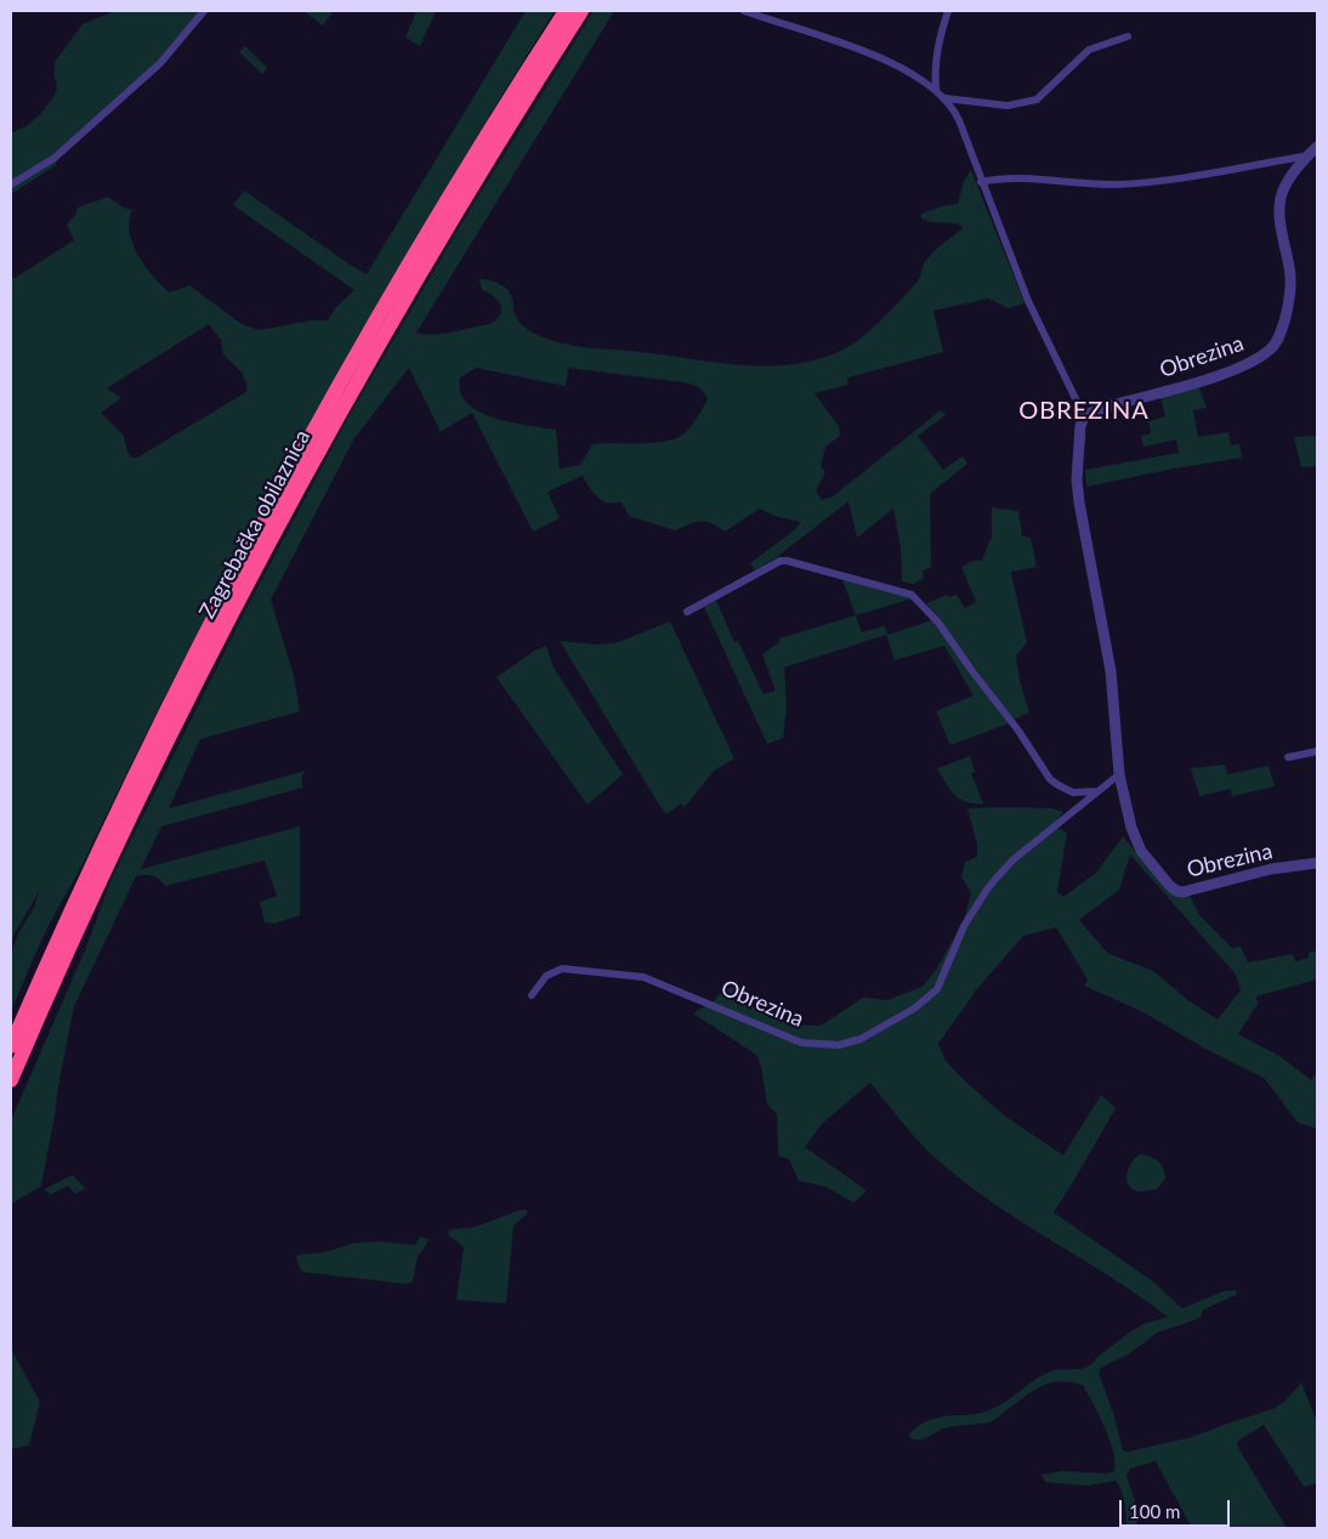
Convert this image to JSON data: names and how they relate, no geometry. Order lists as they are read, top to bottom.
{
  "streets": {
    "highway": ["Zagrebačka obilaznica"],
    "street": ["Obrezina"]
  },
  "districts": ["OBREZINA"],
  "scale_bar": "100 m"
}
